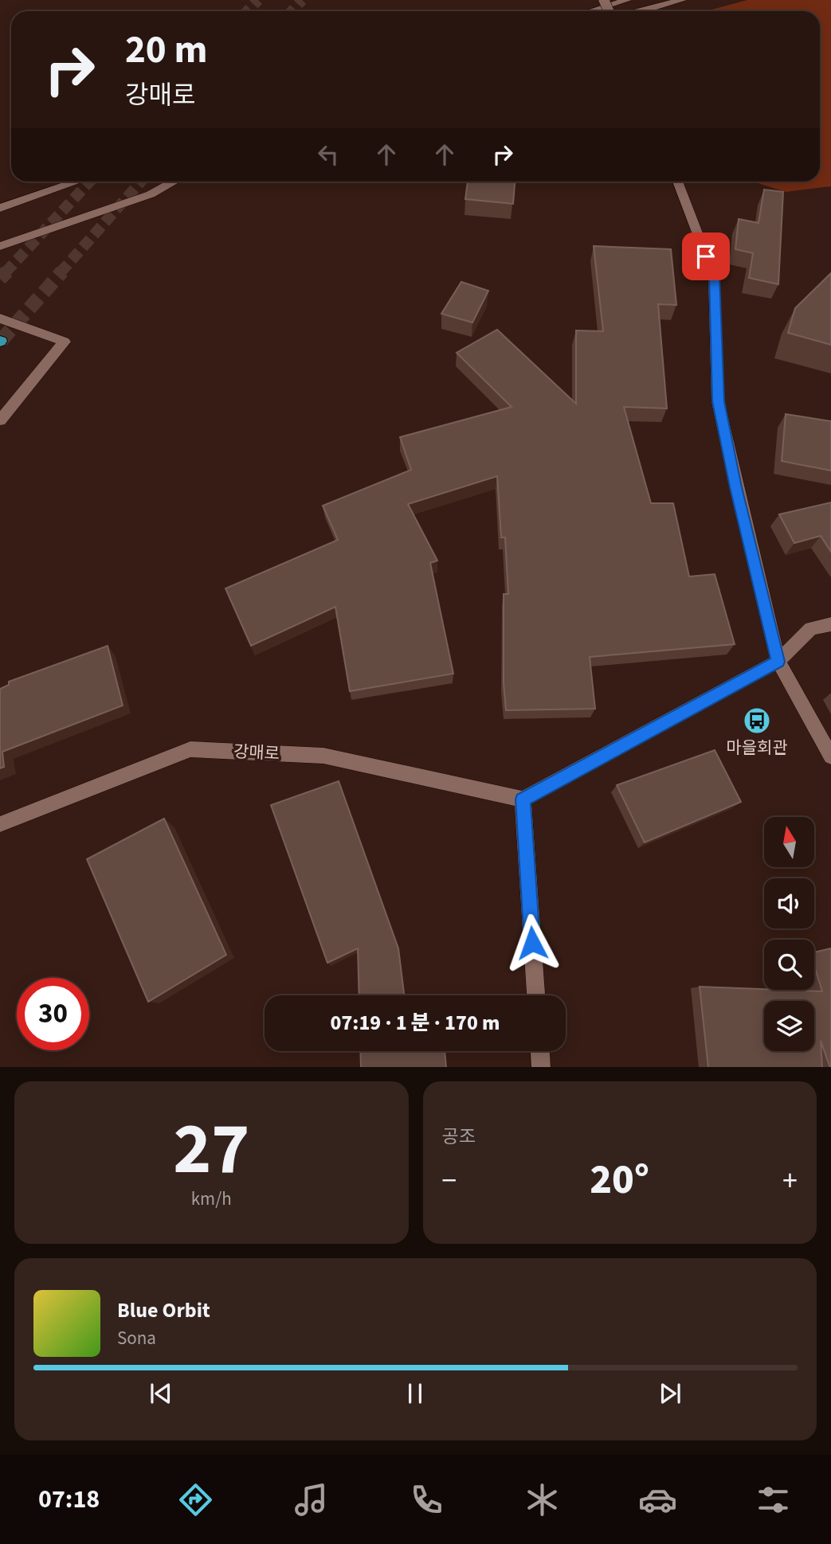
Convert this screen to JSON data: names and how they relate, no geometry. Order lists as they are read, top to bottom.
{
  "streets": {
    "street": ["강매로"]
  },
  "places": {
    "bus stop": ["마을회관"]
  },
  "north": "top",
  "page": {
    "turn": ["20 m", "강매로"],
    "limit": "30",
    "trip": "07:19 · 1 분 · 170 m",
    "tile": [
      ["27", "km/h"],
      "공조"
    ],
    "heat": ["−", "20°", "+"],
    "song": ["Blue Orbit", "Sona"],
    "tabs": "07:18"
  }
}
